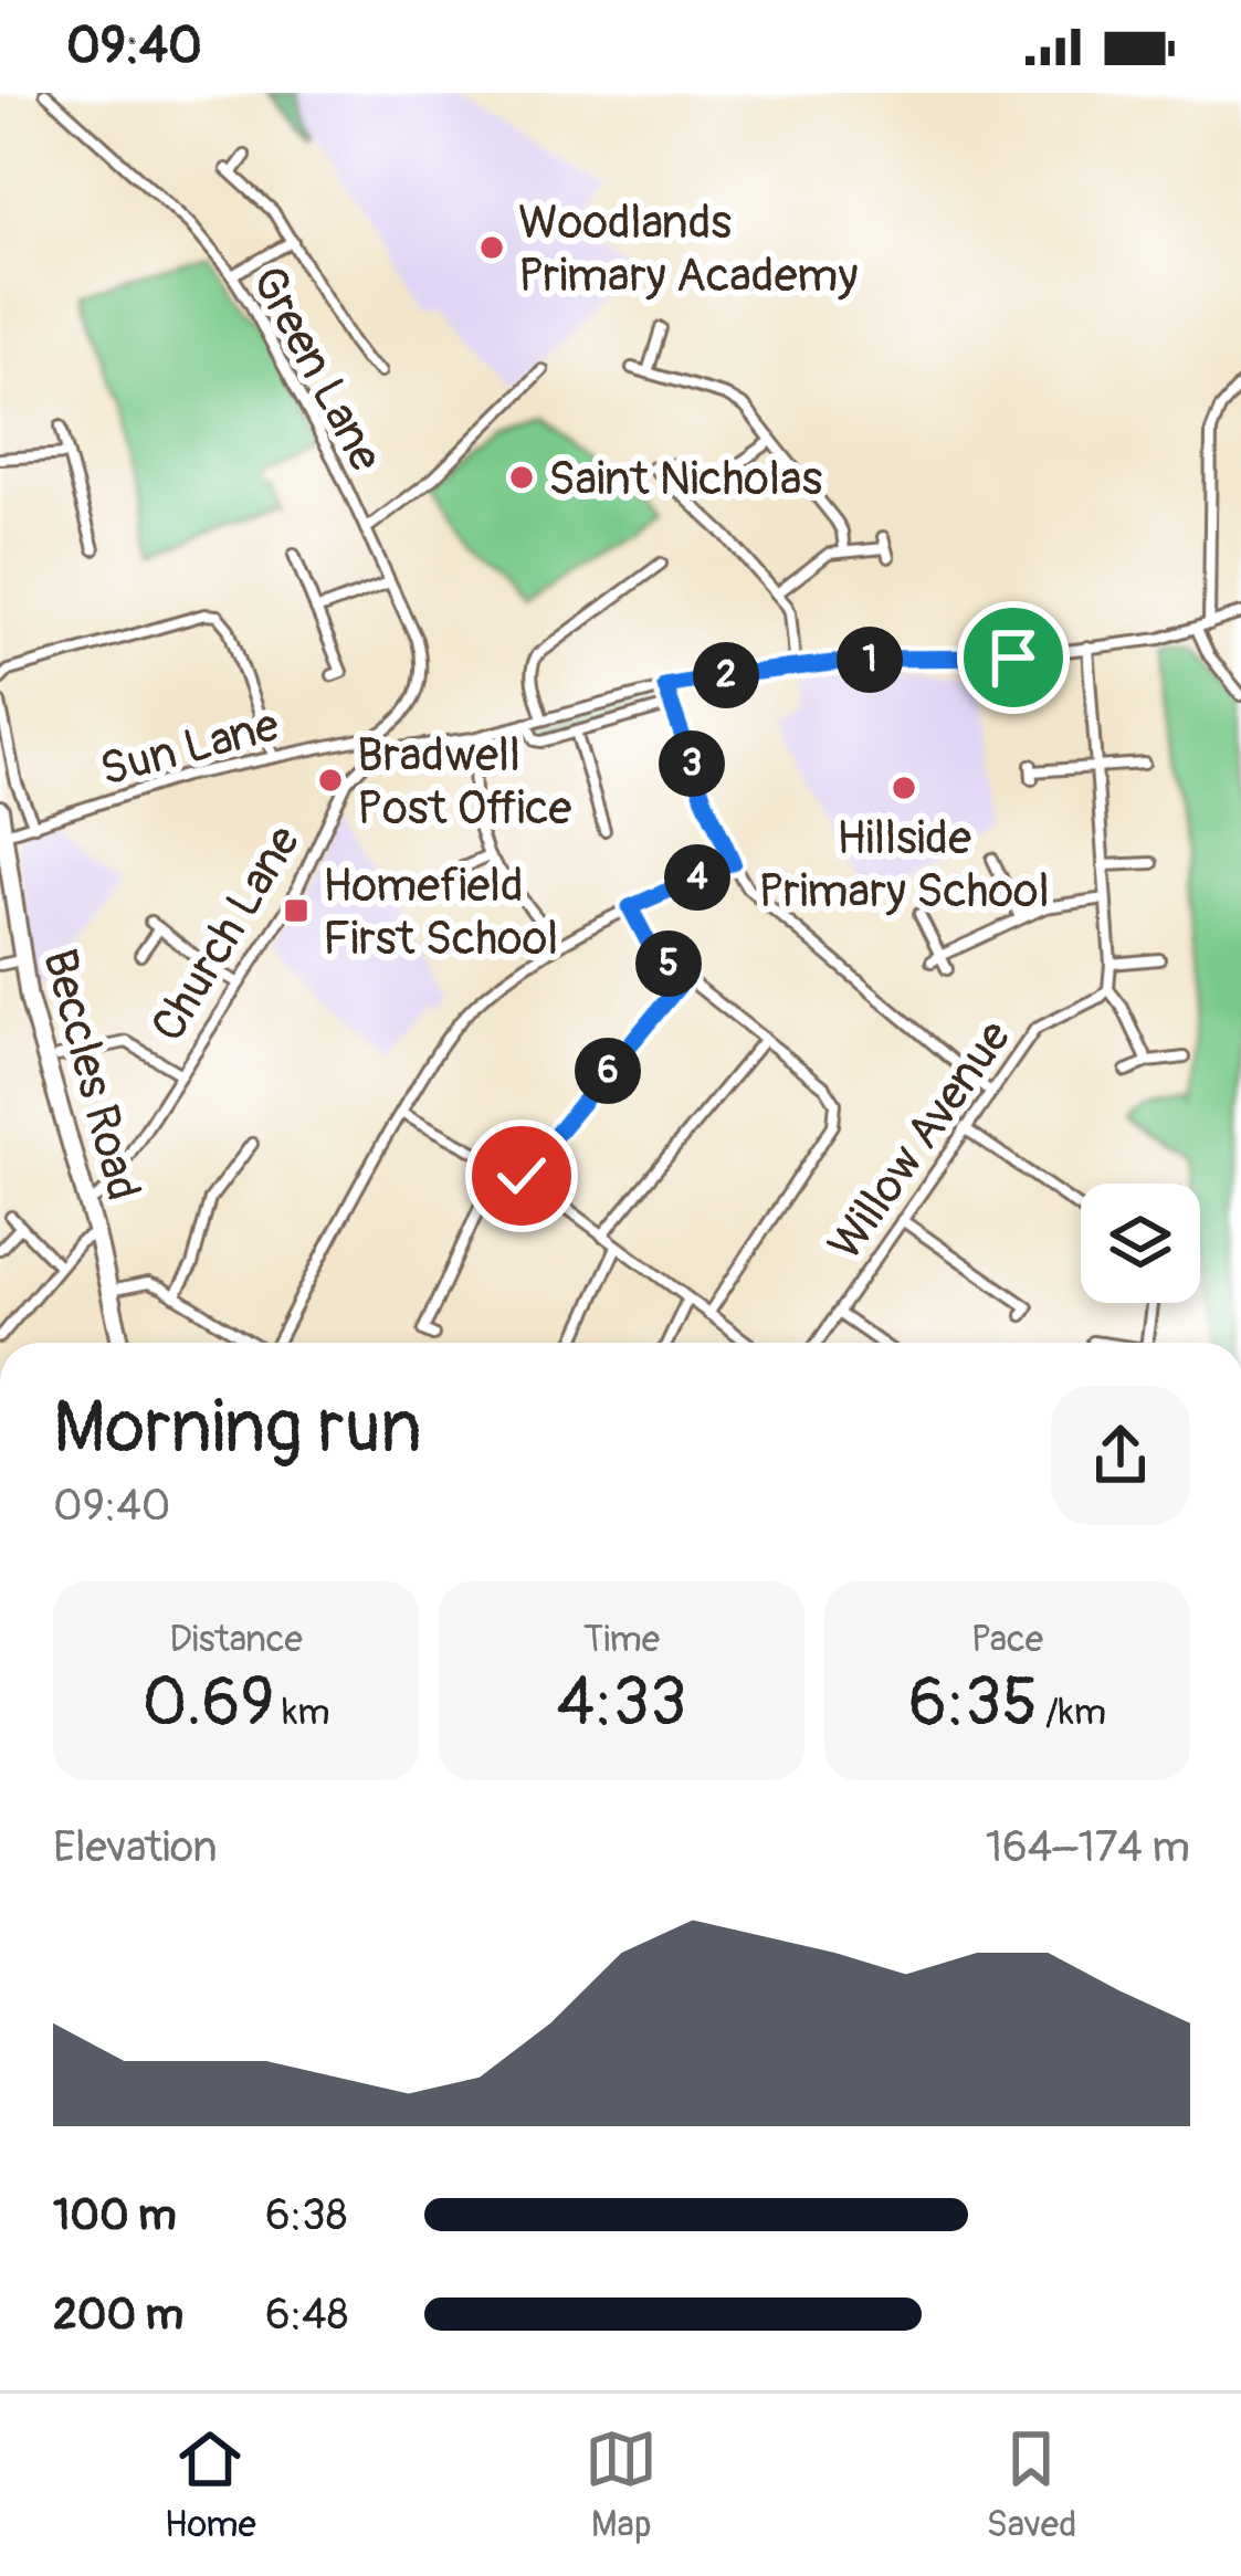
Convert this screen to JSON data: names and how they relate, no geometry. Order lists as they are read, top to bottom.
{
  "streets": {
    "highway": ["Beccles Road"],
    "street": [
      "Green Lane",
      "Sun Lane",
      "Church Lane",
      "Willow Avenue"
    ]
  },
  "crossings": [
    ["Green Lane", "Sun Lane"],
    ["Sun Lane", "Beccles Road"],
    ["Church Lane", "Beccles Road"]
  ],
  "places": {
    "other": [
      "Woodlands Primary Academy",
      "Saint Nicholas",
      "Bradwell Post Office",
      "Hillside Primary School"
    ],
    "transit": ["Homefield First School"]
  },
  "page": {
    "status": "09:40",
    "pins": [
      "1",
      "2",
      "3",
      "4",
      "5",
      "6"
    ],
    "heading": ["Morning run", "09:40"],
    "stats": [
      ["Distance", "0.69 km"],
      ["Time", "4:33"],
      ["Pace", "6:35 /km"]
    ],
    "chart": ["Elevation", "164–174 m"],
    "list": [
      {
        "name": "100 m",
        "note": "6:38"
      },
      {
        "name": "200 m",
        "note": "6:48"
      }
    ],
    "tabs": ["Home", "Map", "Saved"]
  }
}
